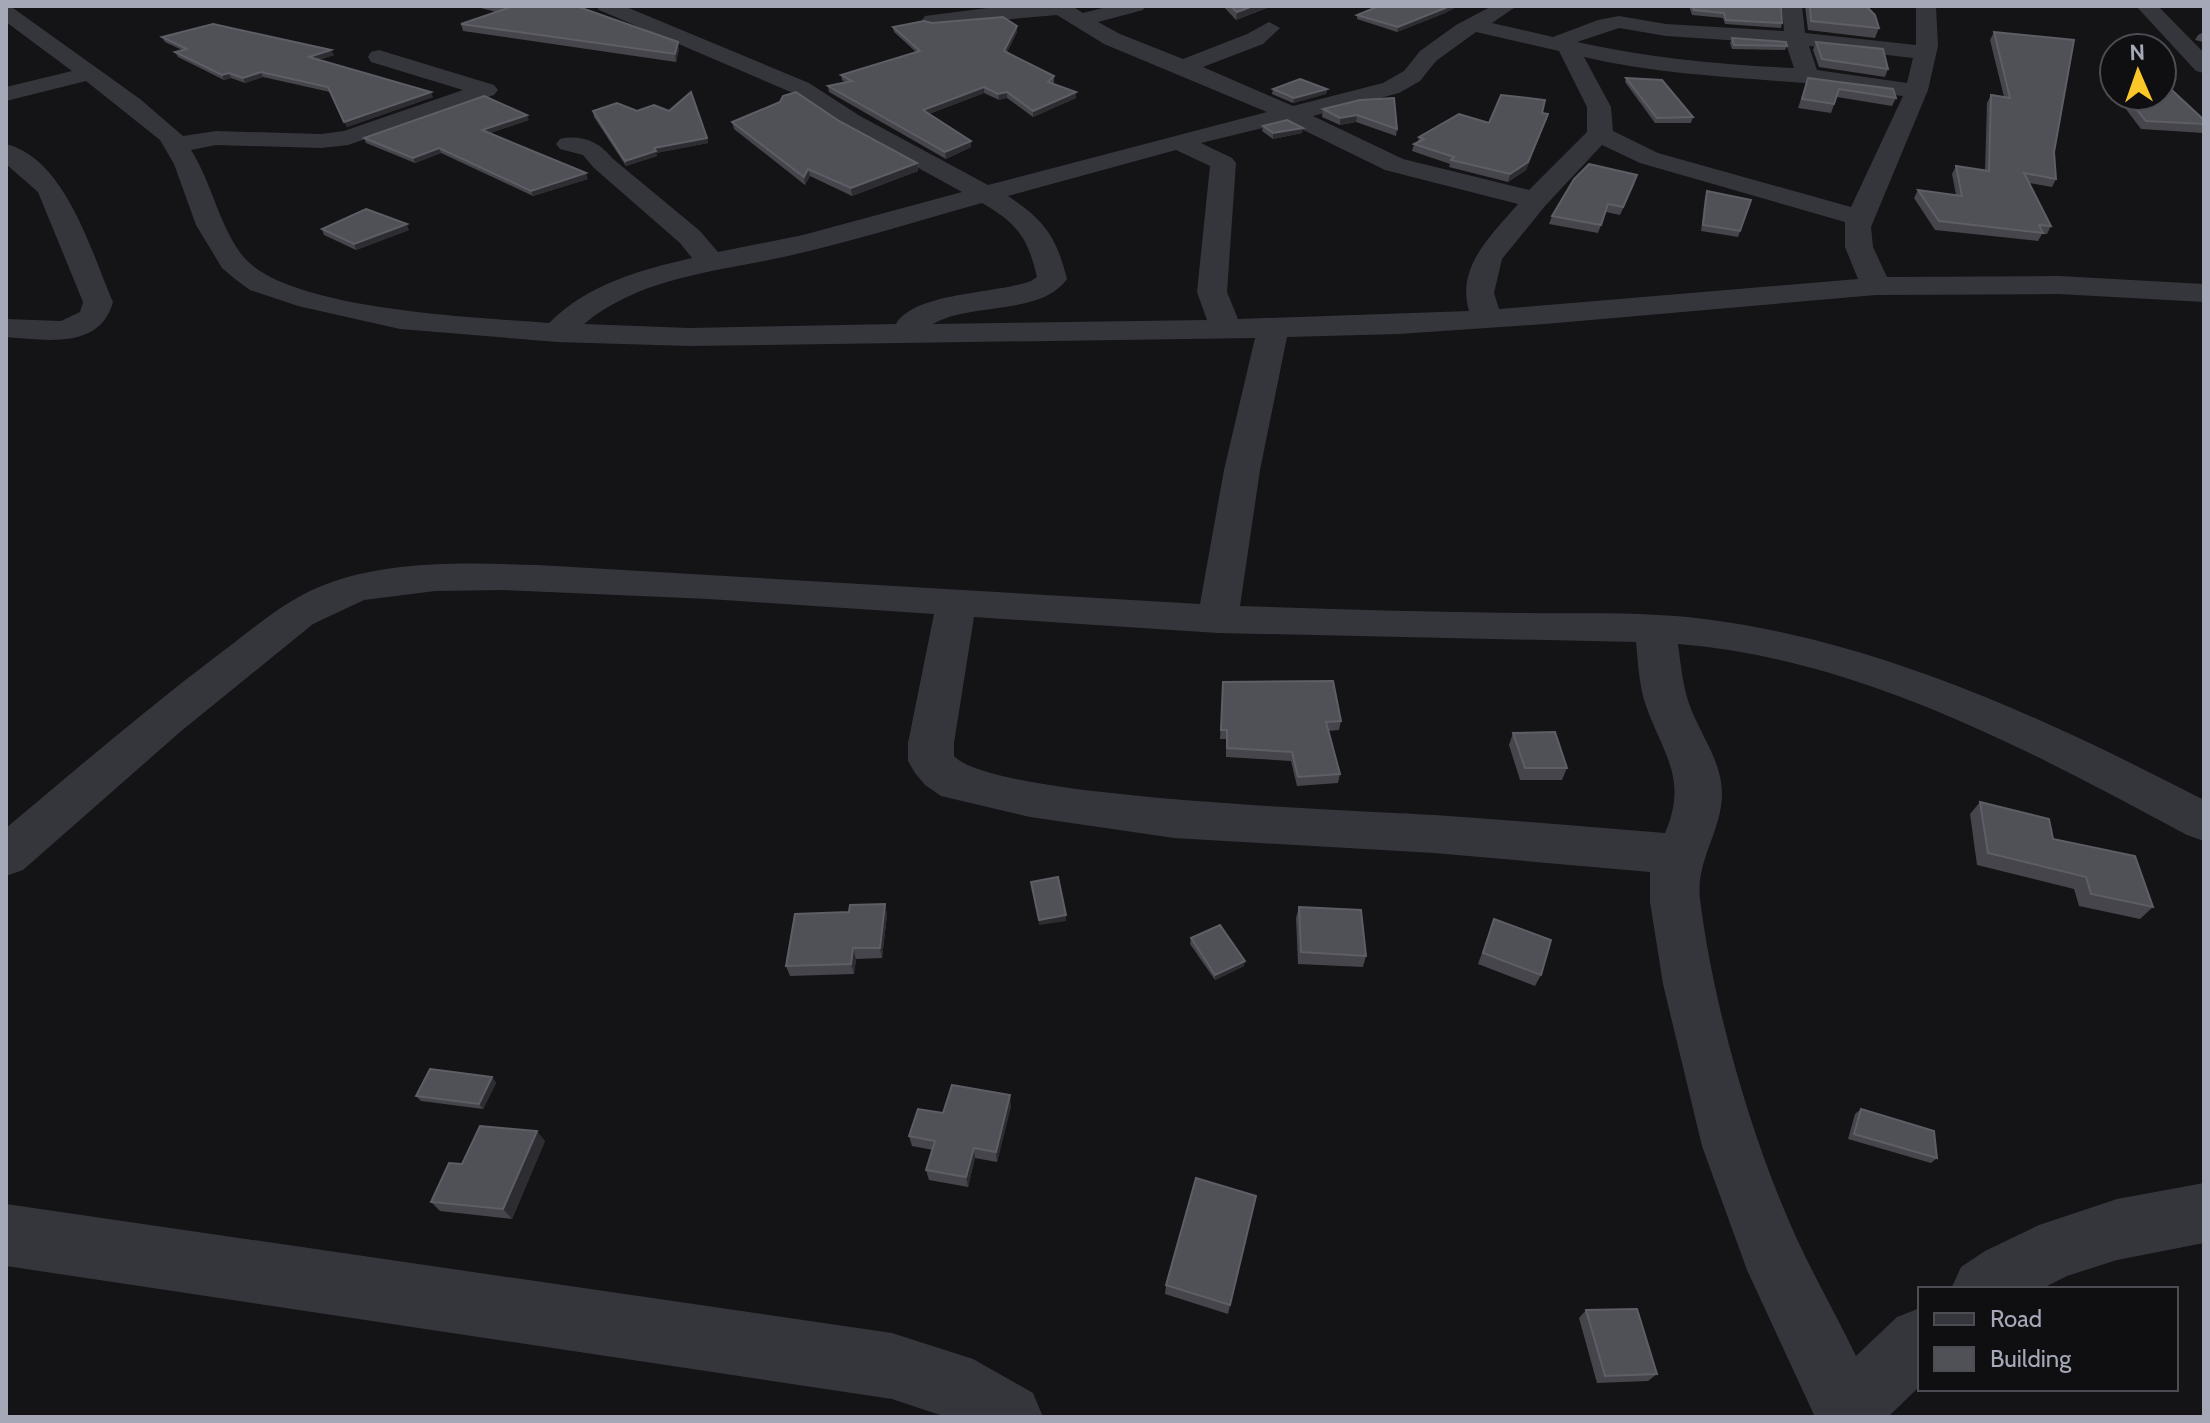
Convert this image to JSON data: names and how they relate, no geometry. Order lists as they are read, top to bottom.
{
  "legend": ["Road", "Building"],
  "north": "top"
}
